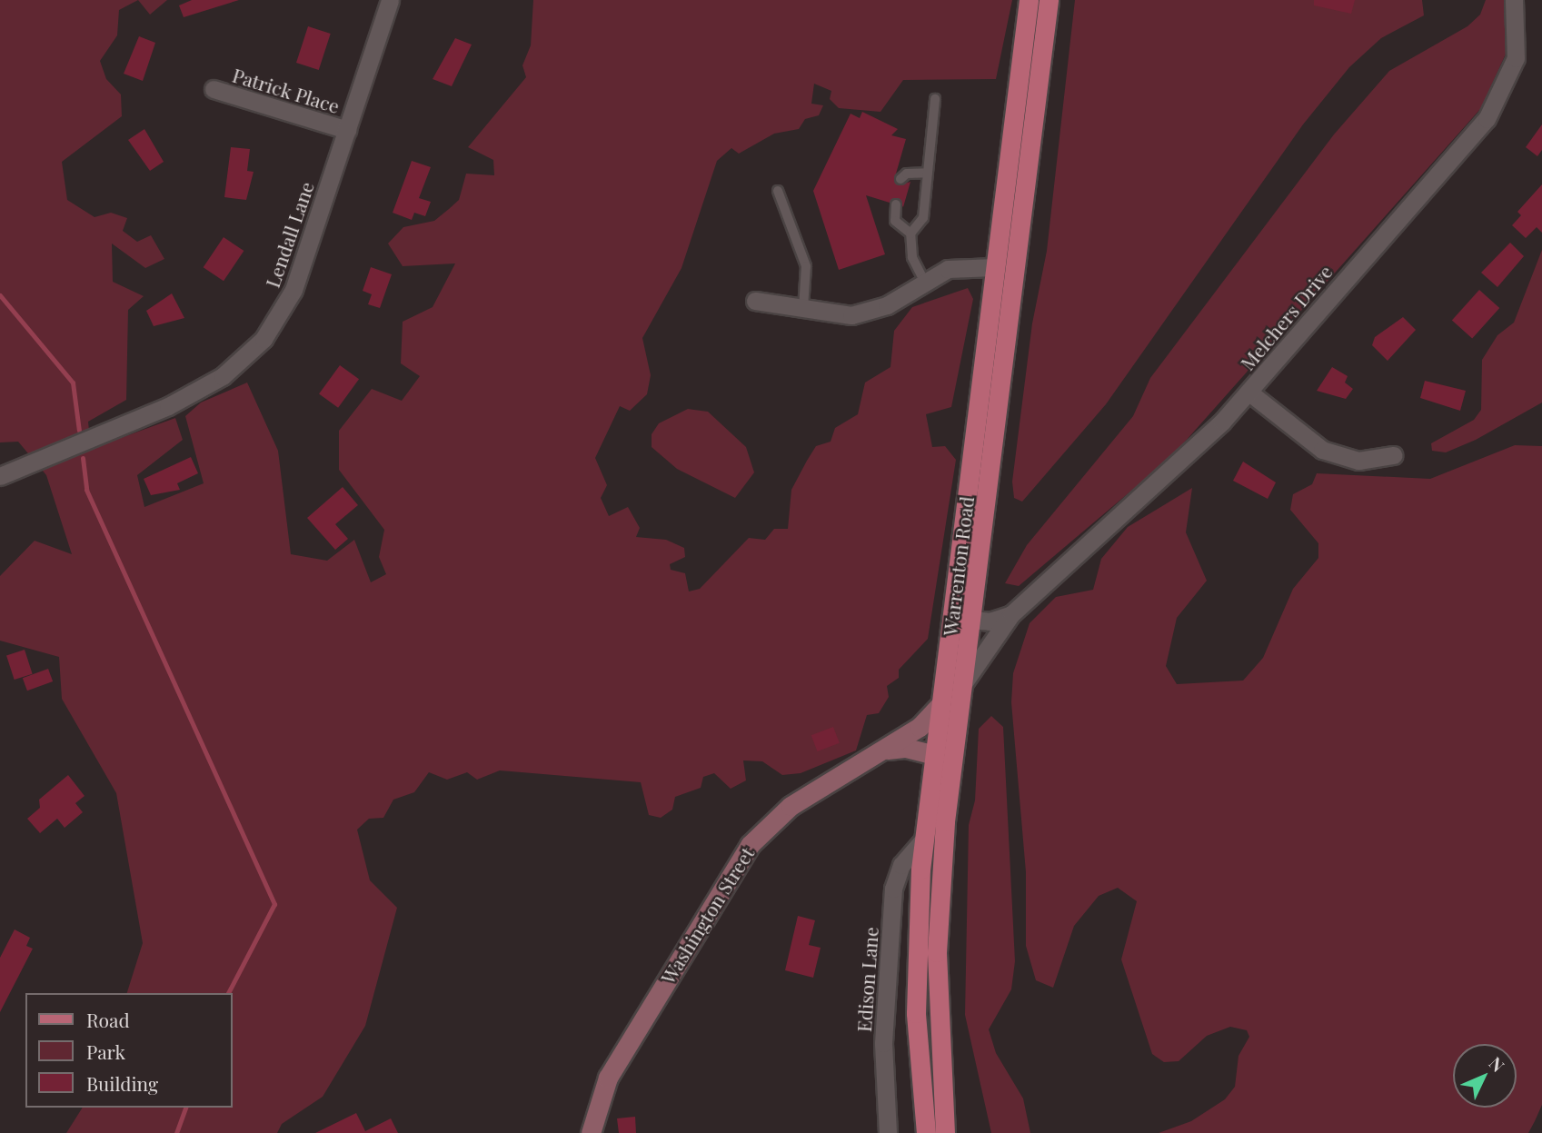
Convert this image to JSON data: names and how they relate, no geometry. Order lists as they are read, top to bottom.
{
  "streets": {
    "main road": ["Warrenton Road"],
    "street": [
      "Patrick Place",
      "Lendall Lane",
      "Melchers Drive",
      "Washington Street",
      "Edison Lane"
    ]
  },
  "crossings": [
    ["Patrick Place", "Lendall Lane"],
    ["Melchers Drive", "Warrenton Road"],
    ["Warrenton Road", "Washington Street"],
    ["Warrenton Road", "Edison Lane"]
  ],
  "legend": ["Road", "Park", "Building"],
  "north": "top right"
}
